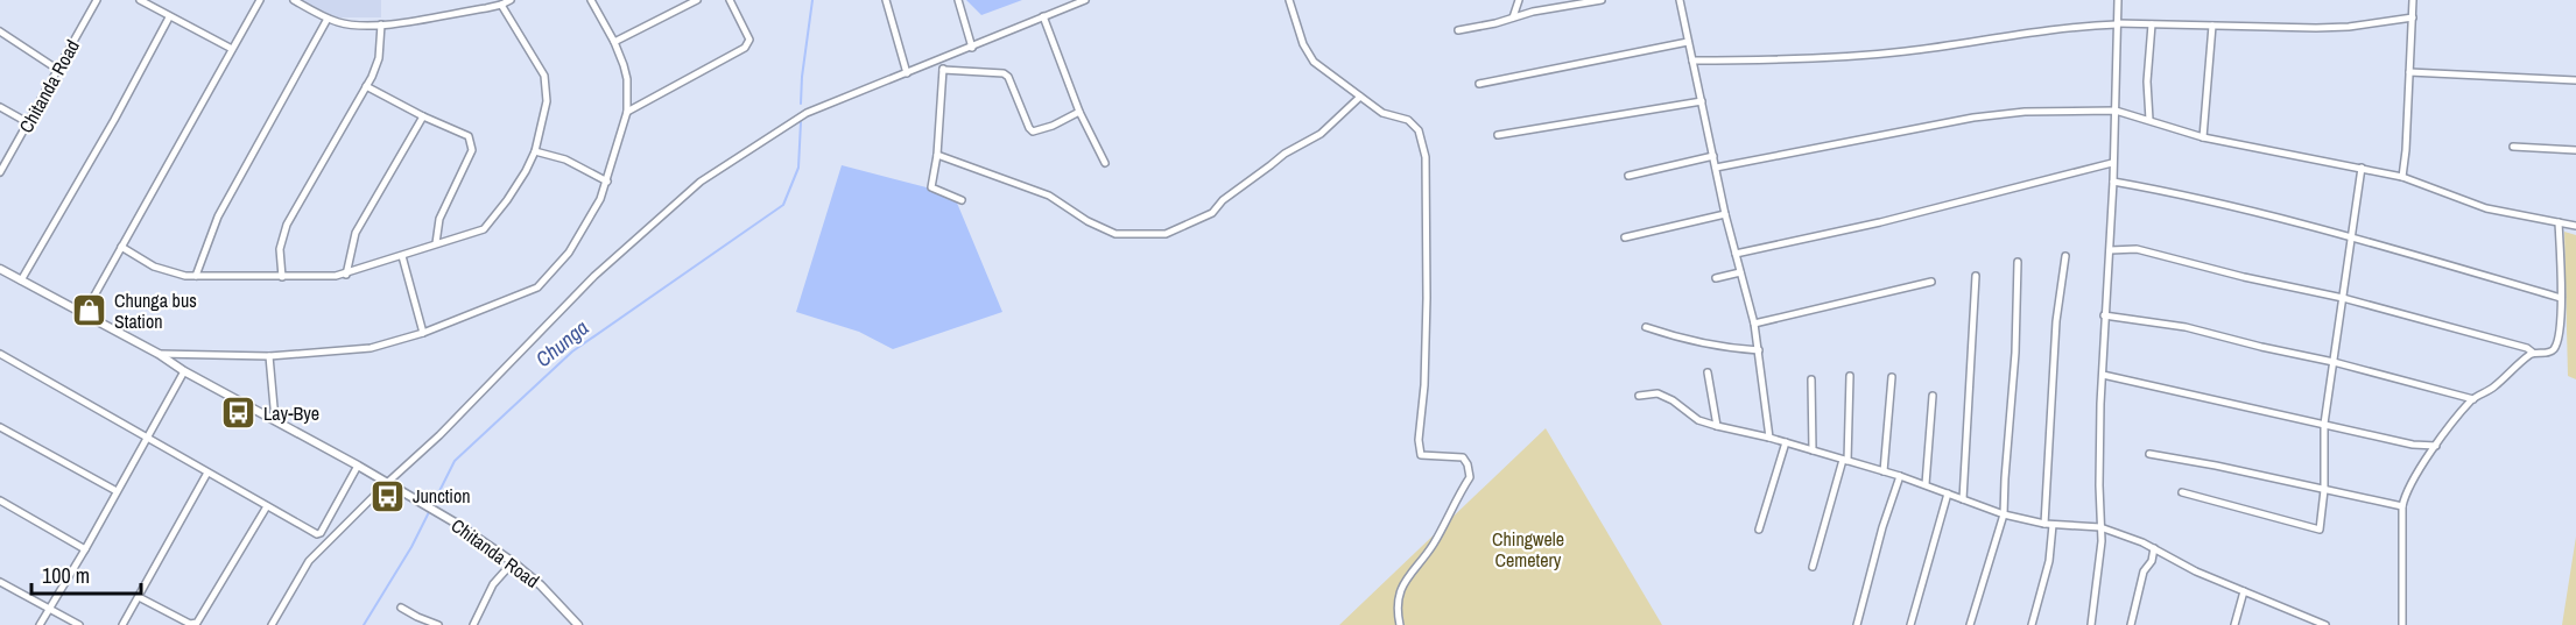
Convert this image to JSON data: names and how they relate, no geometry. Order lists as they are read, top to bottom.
{
  "streets": {
    "street": ["Chitanda Road"]
  },
  "water": ["Chunga"],
  "parks": ["Chingwele Cemetery"],
  "places": {
    "shop": ["Chunga bus Station"],
    "bus stop": ["Lay-Bye", "Junction"]
  },
  "scale_bar": "100 m"
}
